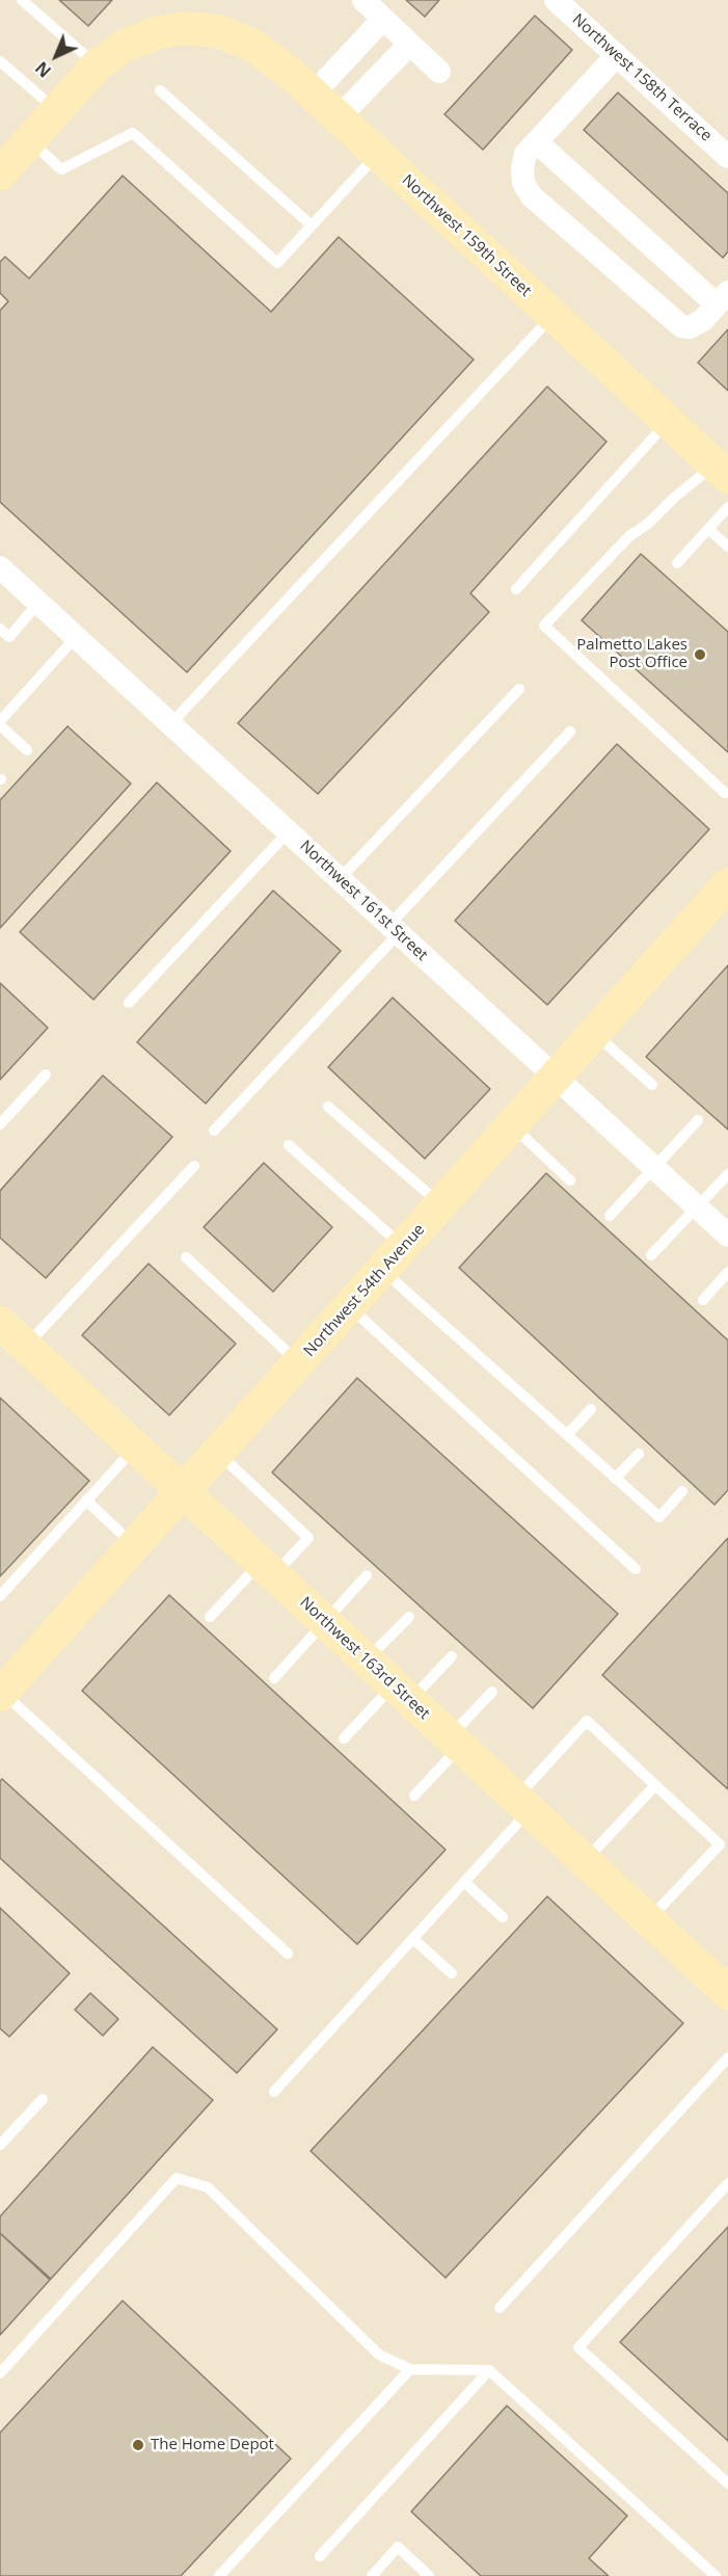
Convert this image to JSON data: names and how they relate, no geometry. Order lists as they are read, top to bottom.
{
  "streets": {
    "street": [
      "Northwest 158th Terrace",
      "Northwest 159th Street",
      "Northwest 161st Street",
      "Northwest 54th Avenue",
      "Northwest 163rd Street"
    ]
  },
  "crossings": [
    ["Northwest 161st Street", "Northwest 54th Avenue"],
    ["Northwest 54th Avenue", "Northwest 163rd Street"]
  ],
  "places": ["Palmetto Lakes Post Office", "The Home Depot"],
  "north": "bottom left"
}
